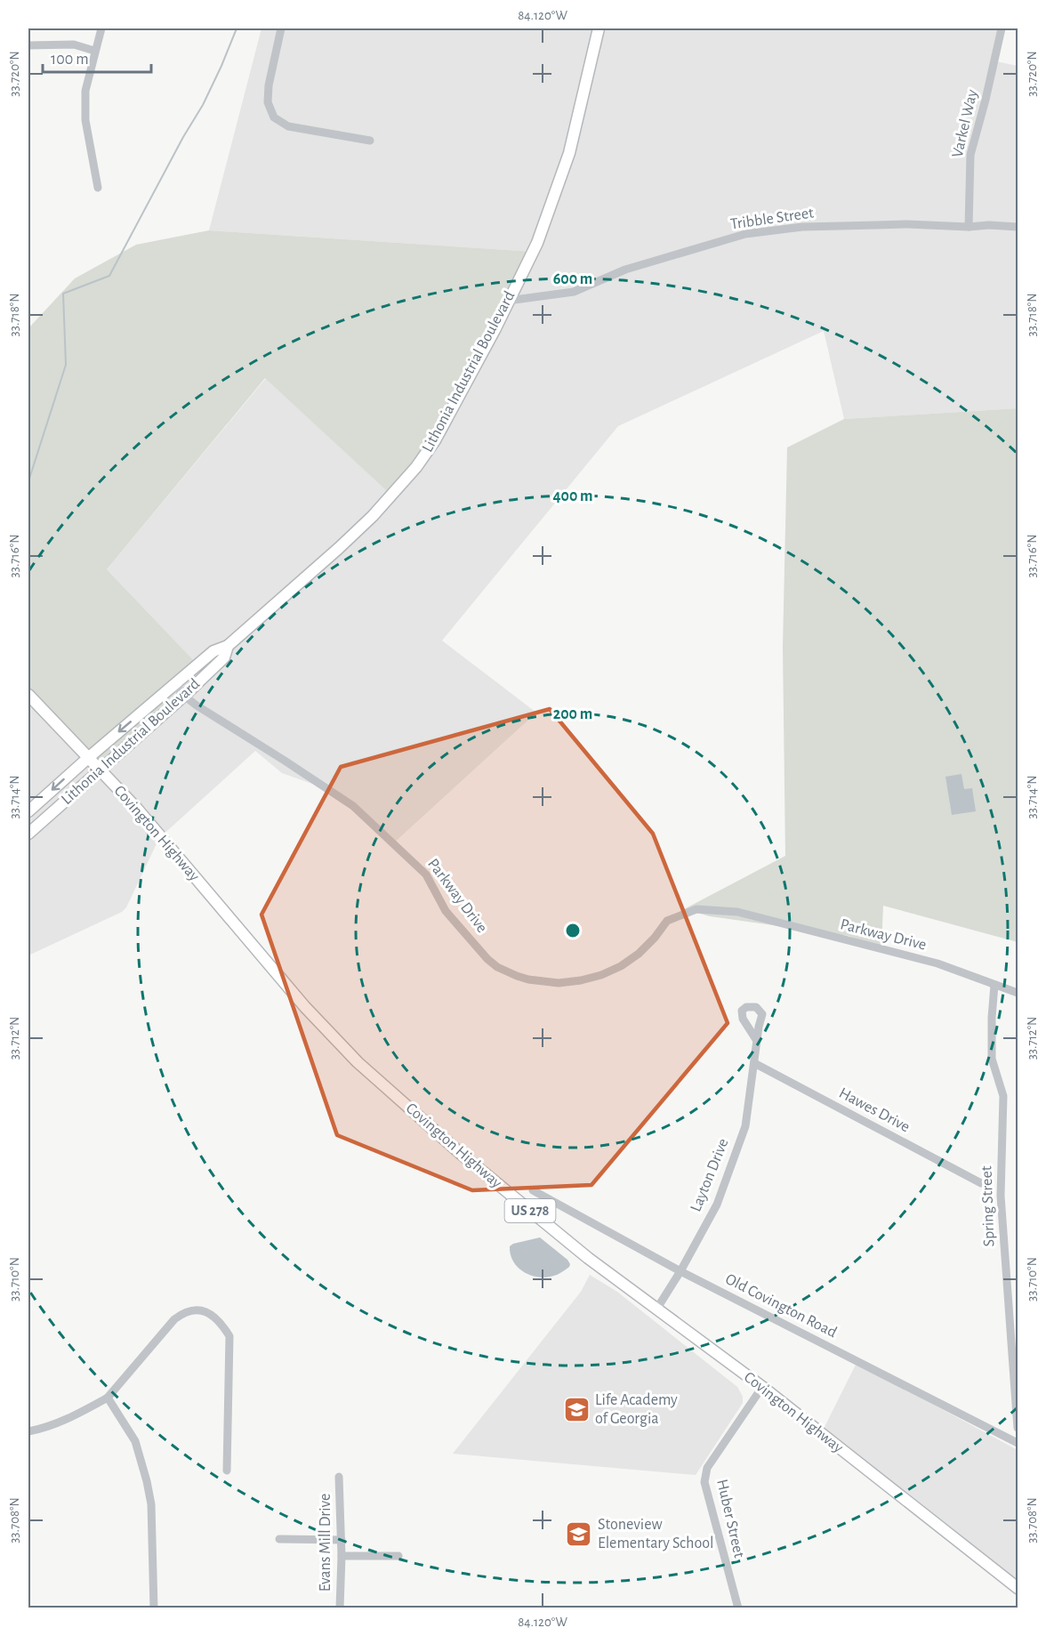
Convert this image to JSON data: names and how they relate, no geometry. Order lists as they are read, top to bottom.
{
  "streets": {
    "main road": ["Lithonia Industrial Boulevard", "Covington Highway", "US 278"],
    "street": [
      "Varkel Way",
      "Tribble Street",
      "Parkway Drive",
      "Hawes Drive",
      "Layton Drive",
      "Spring Street",
      "Old Covington Road",
      "Huber Street",
      "Evans Mill Drive"
    ]
  },
  "crossings": [
    ["Varkel Way", "Tribble Street"],
    ["Tribble Street", "Lithonia Industrial Boulevard"],
    ["Lithonia Industrial Boulevard", "Covington Highway"],
    ["Lithonia Industrial Boulevard", "Parkway Drive"],
    ["Covington Highway", "Layton Drive"],
    ["Covington Highway", "Huber Street"],
    ["Parkway Drive", "Spring Street"],
    ["Hawes Drive", "Layton Drive"],
    ["Layton Drive", "Old Covington Road"]
  ],
  "places": {
    "school or university": ["Life Academy of Georgia", "Stoneview Elementary School"]
  },
  "scale_bar": "100 m",
  "coordinates": [
    "84.120°W",
    "33.720°N",
    "33.718°N",
    "33.716°N",
    "33.714°N",
    "33.712°N",
    "33.710°N",
    "33.708°N"
  ],
  "rings": ["600 m", "400 m", "200 m"]
}
